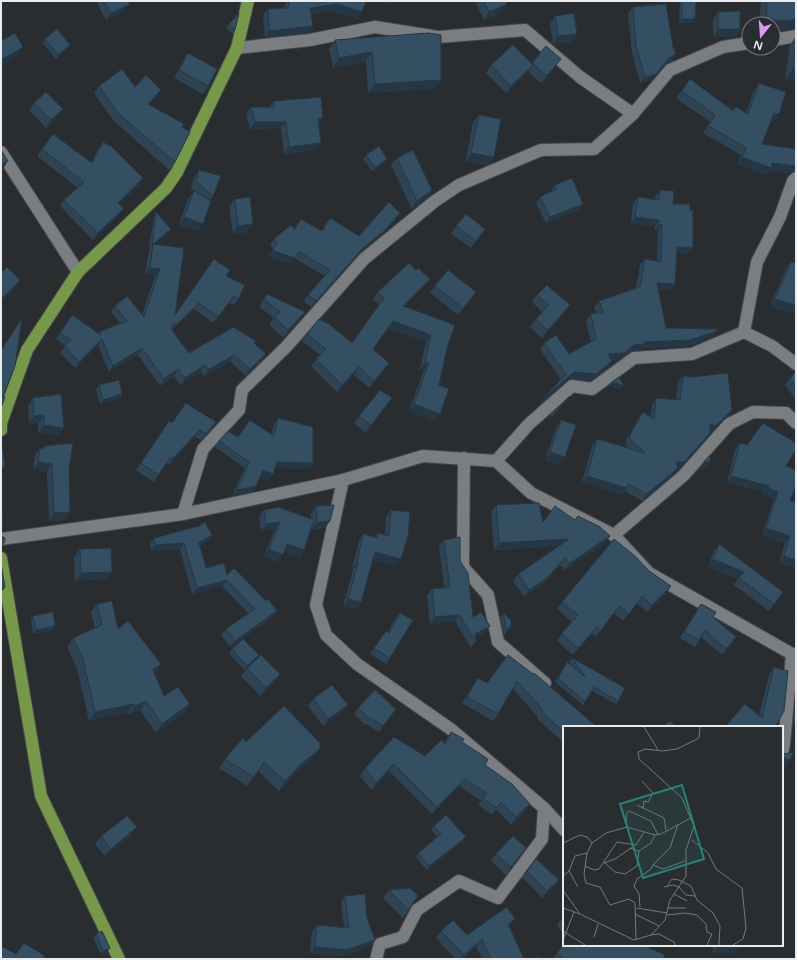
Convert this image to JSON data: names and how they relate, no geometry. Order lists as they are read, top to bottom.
{
  "north": "bottom"
}
